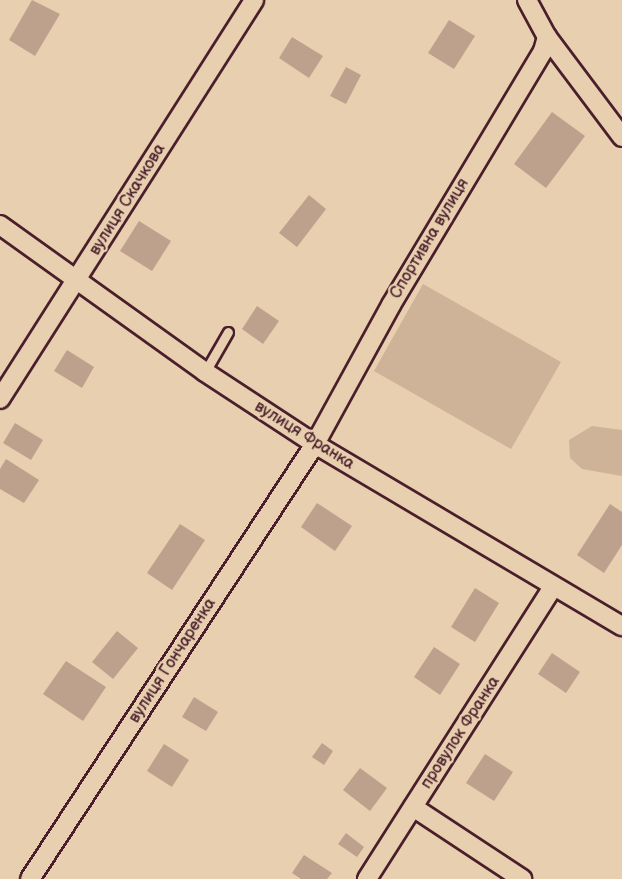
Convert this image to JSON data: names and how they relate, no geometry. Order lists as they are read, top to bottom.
{
  "streets": {
    "street": [
      "вулиця Скачкова",
      "Спортивна вулиця",
      "вулиця Франка",
      "вулиця Гончаренка",
      "провулок Франка"
    ]
  },
  "crossings": [
    ["вулиця Скачкова", "вулиця Франка"],
    ["Спортивна вулиця", "вулиця Франка"],
    ["Спортивна вулиця", "вулиця Гончаренка"],
    ["вулиця Франка", "вулиця Гончаренка"],
    ["вулиця Франка", "провулок Франка"]
  ]
}
